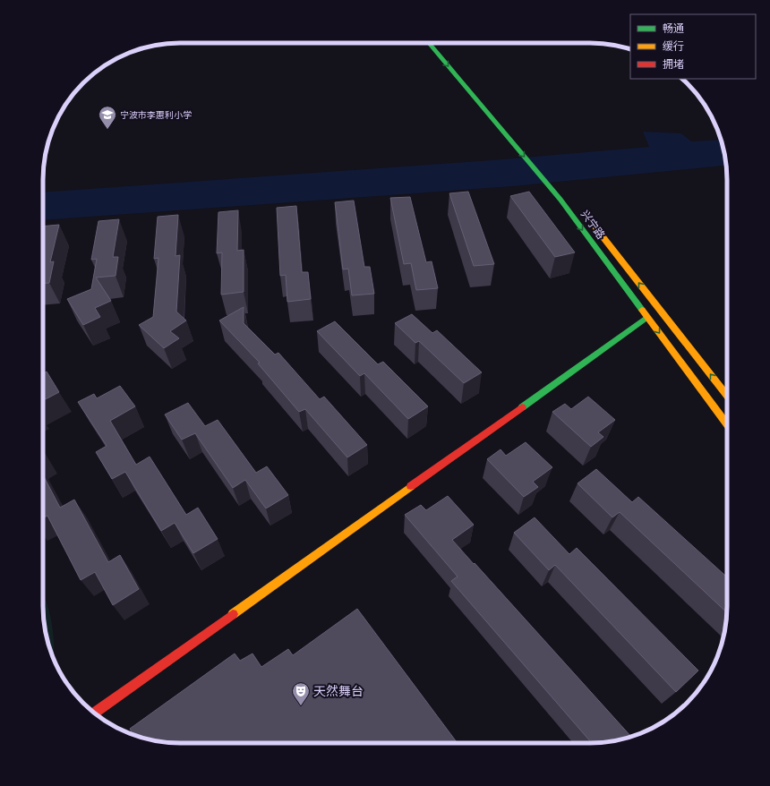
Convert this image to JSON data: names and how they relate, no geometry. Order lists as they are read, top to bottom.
{
  "streets": {
    "main road": ["兴宁路"]
  },
  "places": {
    "school or university": ["宁波市李惠利小学"],
    "theatre": ["天然舞台"]
  },
  "legend": ["畅通", "缓行", "拥堵"]
}
